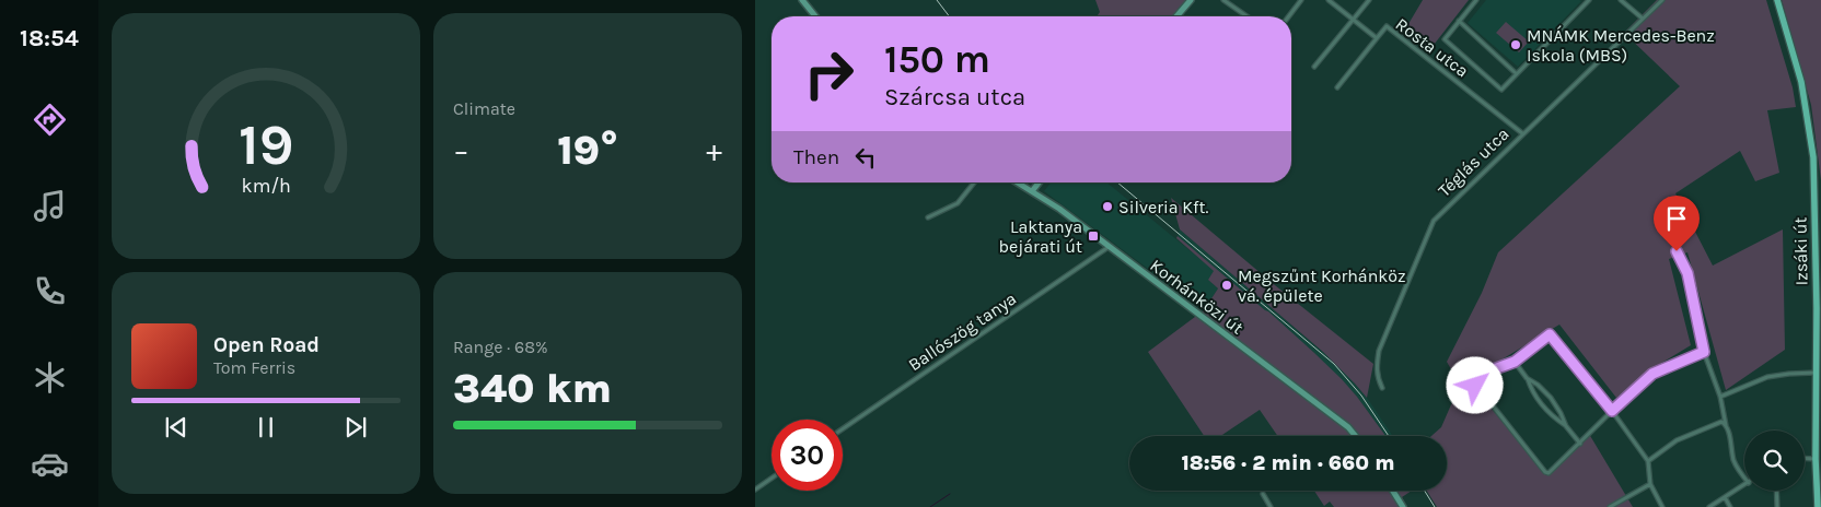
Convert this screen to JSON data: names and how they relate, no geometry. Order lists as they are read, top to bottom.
{
  "streets": {
    "main road": ["Izsáki út"],
    "street": [
      "Rosta utca",
      "Téglás utca",
      "Korhánközi út",
      "Ballószög tanya"
    ]
  },
  "crossings": [
    ["Rosta utca", "Téglás utca"],
    ["Korhánközi út", "Ballószög tanya"]
  ],
  "places": {
    "other": ["MNÁMK Mercedes-Benz Iskola (MBS)", "Silveria Kft.", "Megszűnt Korhánköz vá. épülete"],
    "transit": ["Laktanya bejárati út"]
  },
  "page": {
    "tabs": "18:54",
    "tile": [
      "Climate",
      ["Range · 68%", "340 km"]
    ],
    "turn": ["150 m", "Szárcsa utca"],
    "heat": ["−", "19°", "+"],
    "then": "Then",
    "song": ["Open Road", "Tom Ferris"],
    "limit": "30",
    "trip": "18:56 · 2 min · 660 m",
    "gauge": ["19", "km/h"]
  }
}
